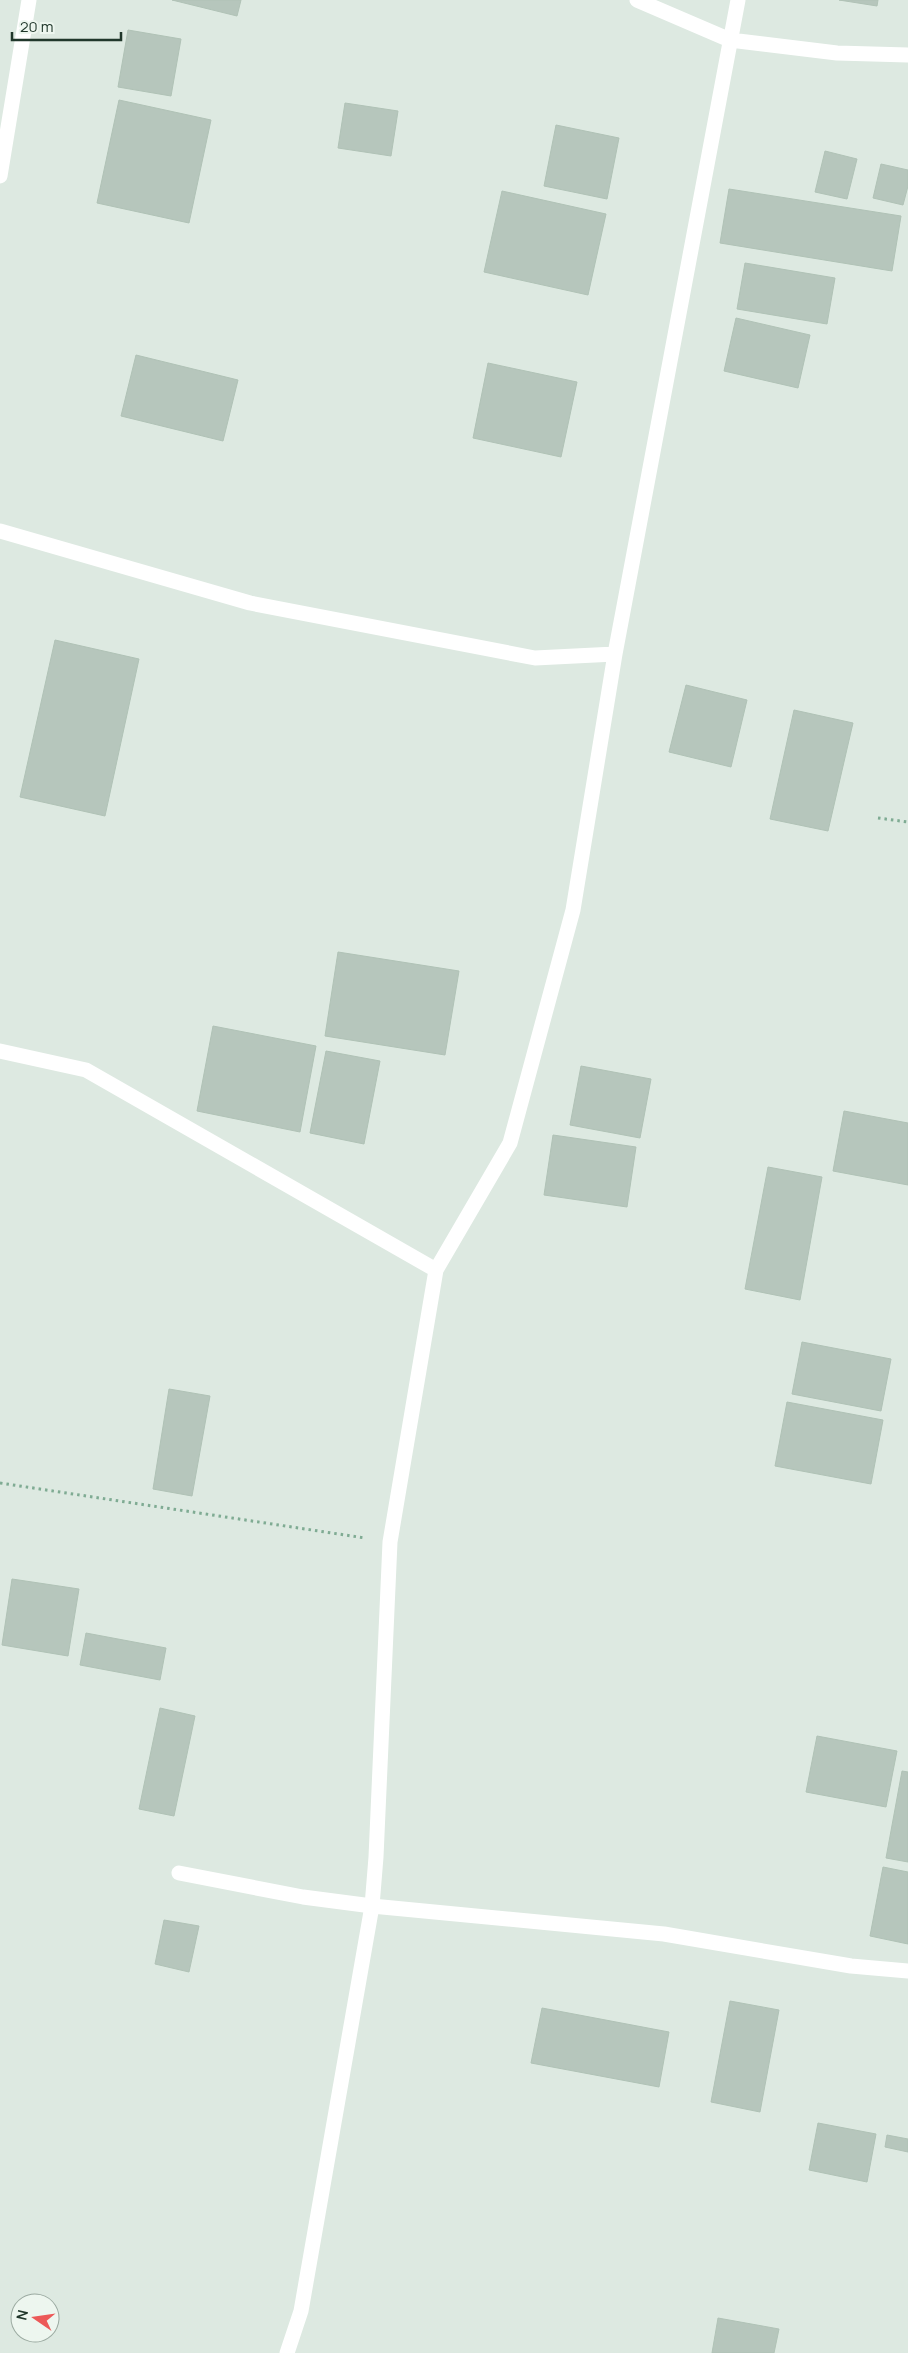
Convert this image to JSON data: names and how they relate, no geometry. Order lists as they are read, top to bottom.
{
  "scale_bar": "20 m",
  "north": "left"
}
